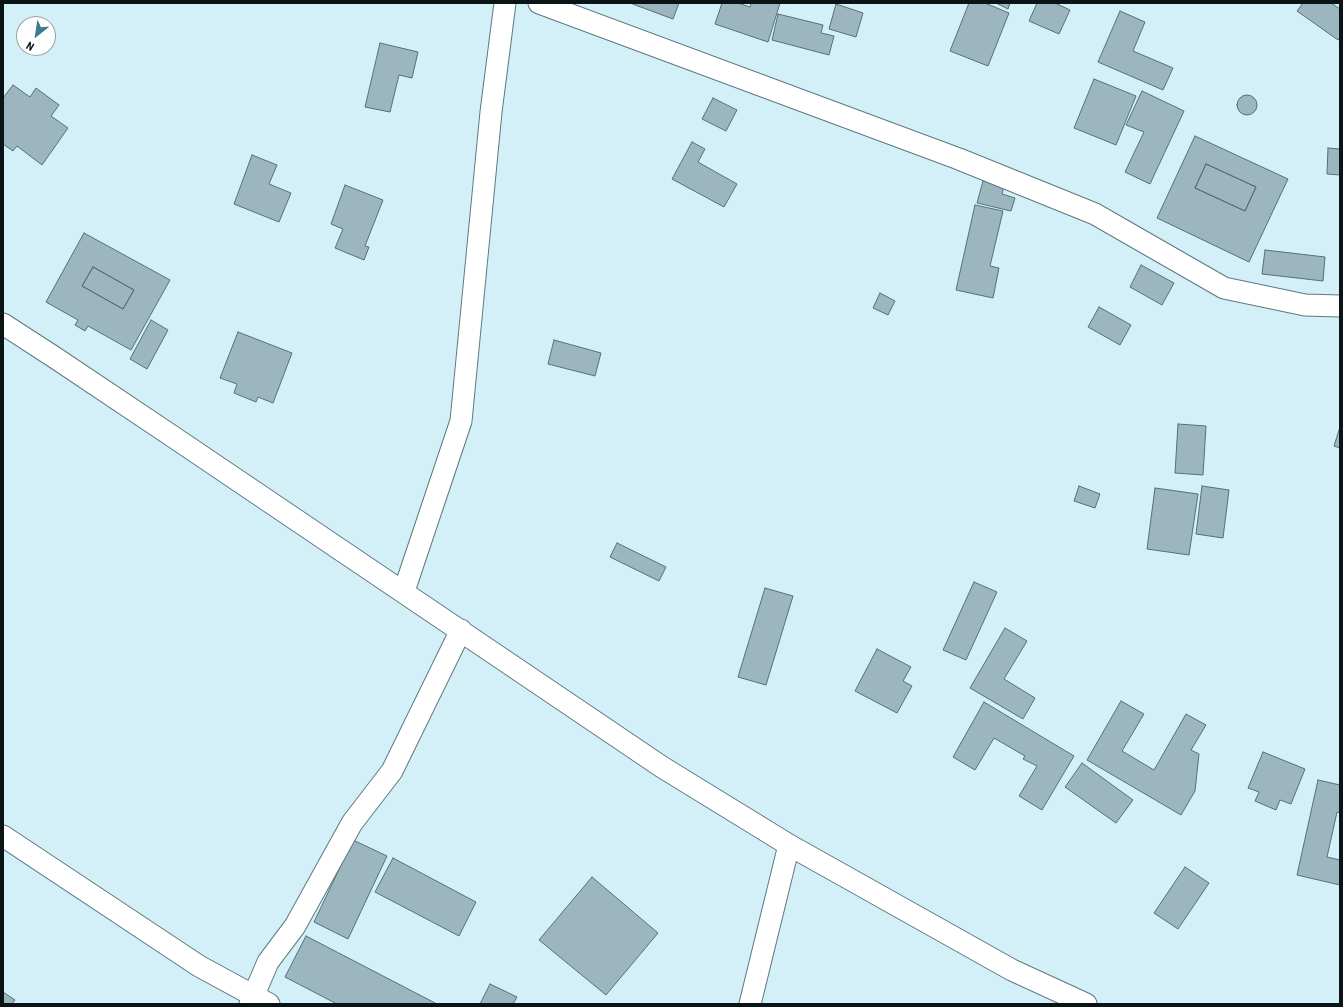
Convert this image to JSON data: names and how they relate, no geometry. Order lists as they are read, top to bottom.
{
  "north": "bottom left"
}
